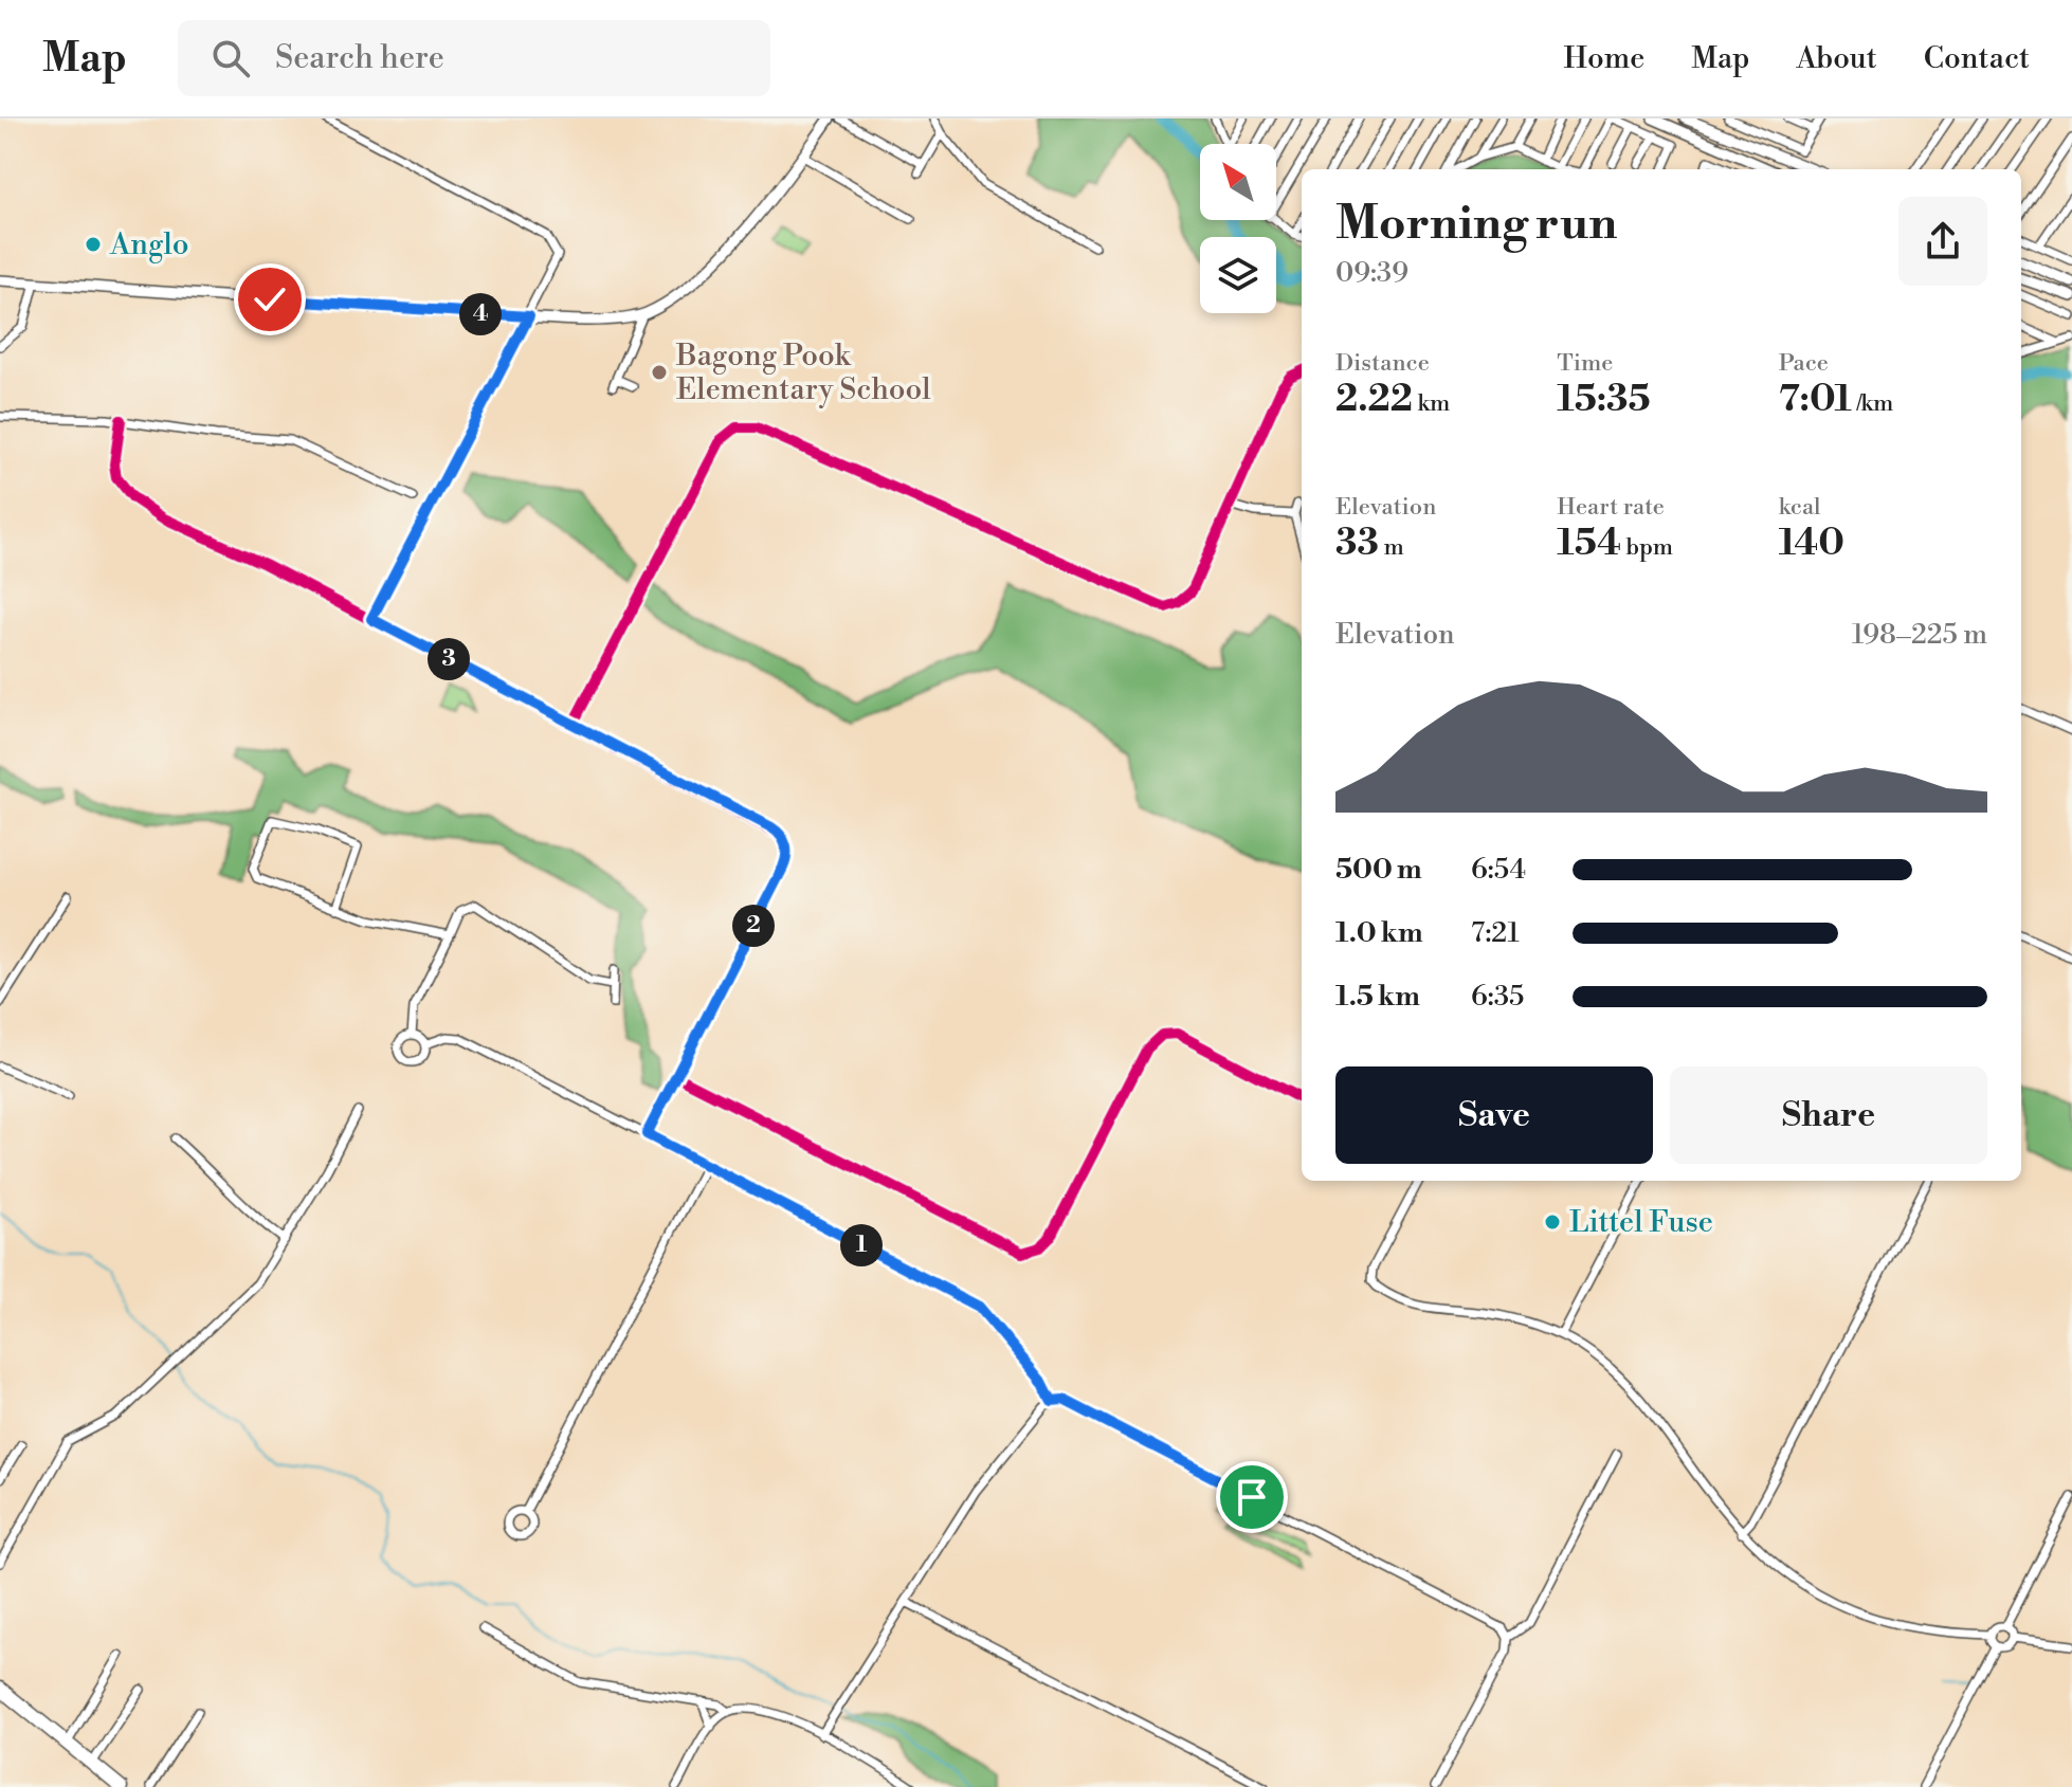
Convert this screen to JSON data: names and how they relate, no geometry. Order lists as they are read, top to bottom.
{
  "places": ["Anglo", "Bagong Pook Elementary School", "Littel Fuse"],
  "north": "top left",
  "page": {
    "header": "Map",
    "search": "Search here",
    "nav": [
      "Home",
      "Map",
      "About",
      "Contact"
    ],
    "heading": ["Morning run", "09:39"],
    "pins": [
      "4",
      "3",
      "2",
      "1"
    ],
    "stats": [
      ["Distance", "2.22 km"],
      ["Time", "15:35"],
      ["Pace", "7:01 /km"],
      ["Elevation", "33 m"],
      ["Heart rate", "154 bpm"],
      ["kcal", "140"]
    ],
    "chart": ["Elevation", "198–225 m"],
    "list": [
      {
        "name": "500 m",
        "note": "6:54"
      },
      {
        "name": "1.0 km",
        "note": "7:21"
      },
      {
        "name": "1.5 km",
        "note": "6:35"
      }
    ],
    "buttons": ["Save", "Share"]
  }
}
